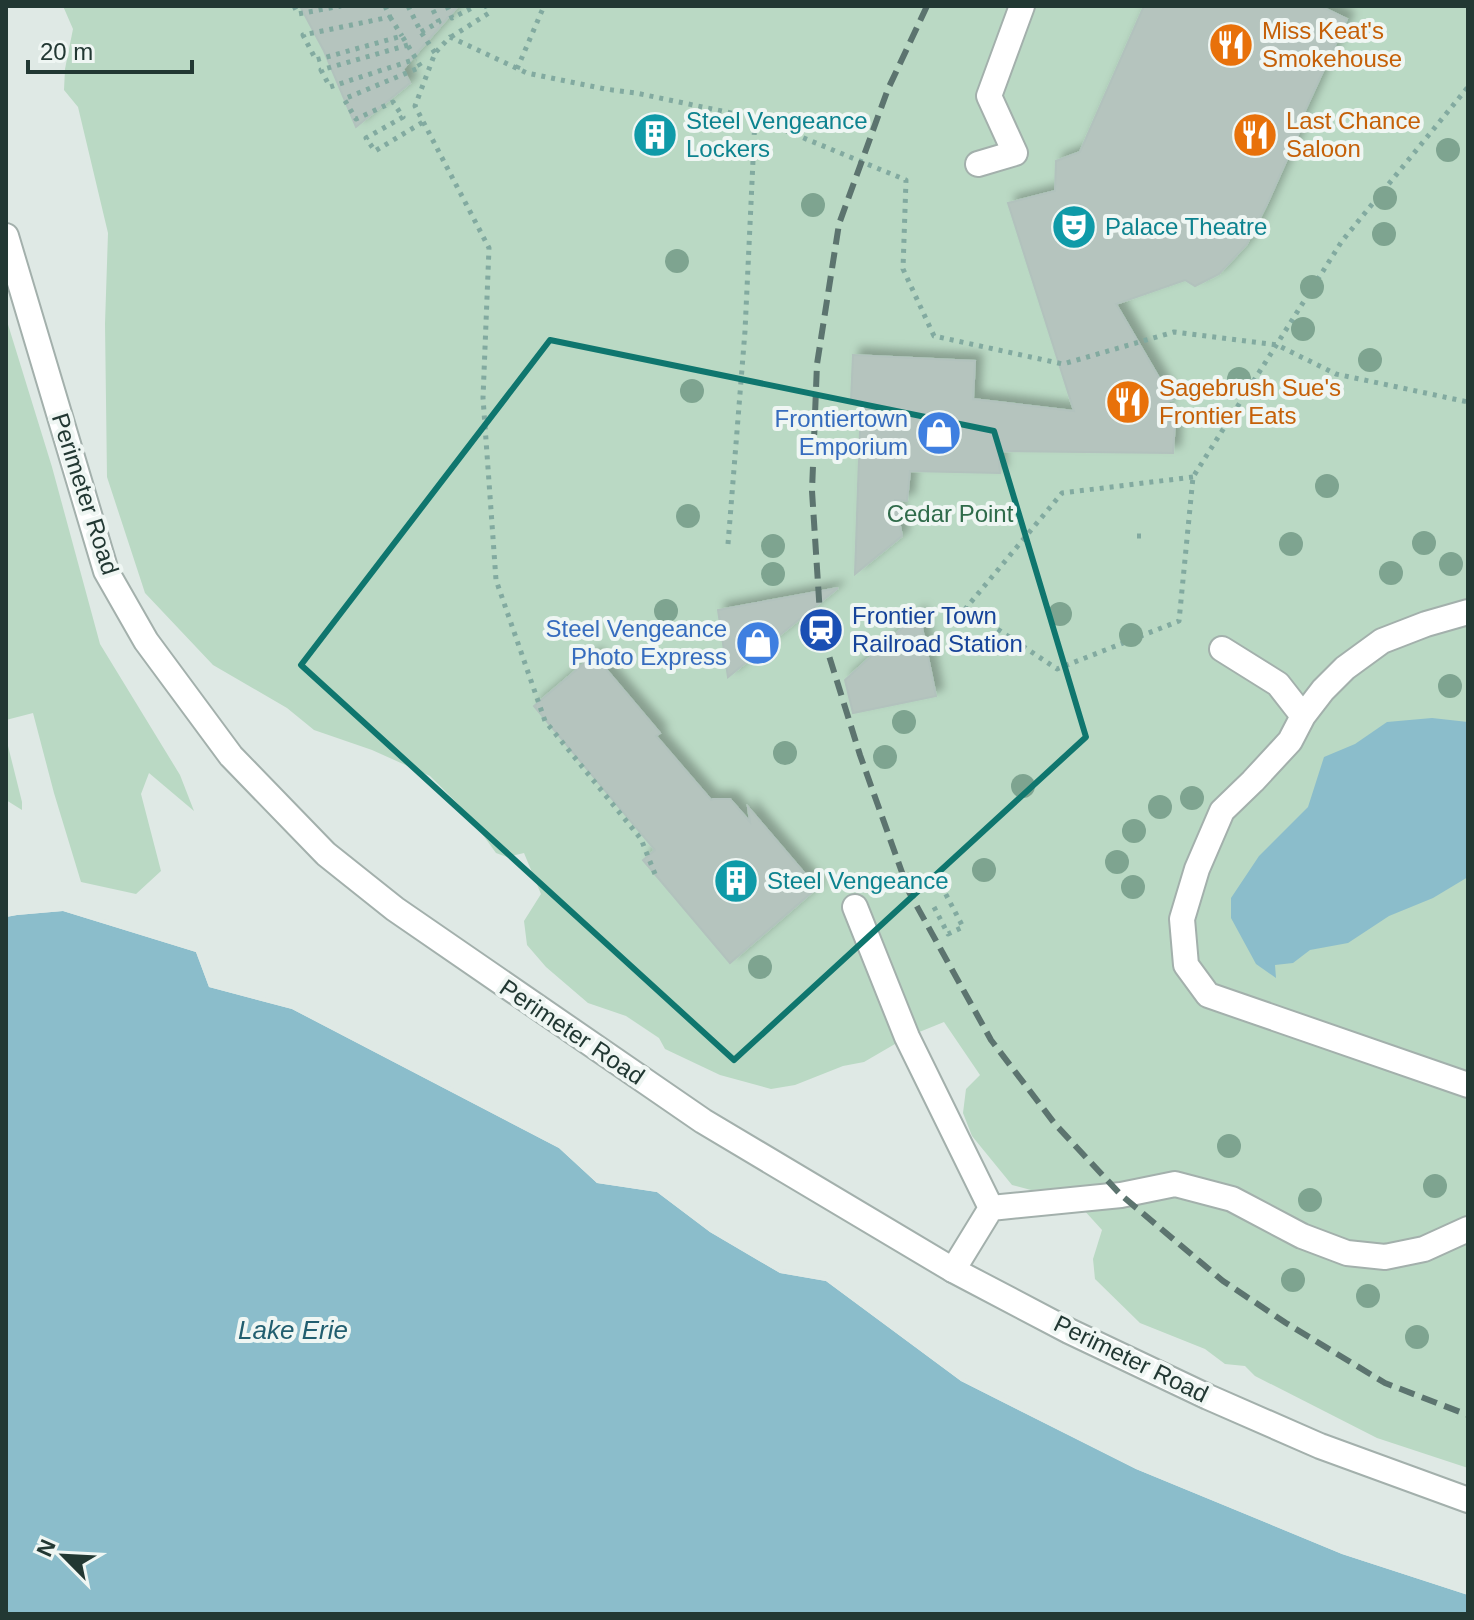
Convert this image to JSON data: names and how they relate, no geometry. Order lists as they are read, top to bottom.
{
  "streets": {
    "street": ["Perimeter Road"]
  },
  "water": ["Lake Erie"],
  "parks": ["Cedar Point"],
  "places": {
    "restaurant": ["Miss Keat's Smokehouse", "Last Chance Saloon", "Sagebrush Sue's Frontier Eats"],
    "building": ["Steel Vengeance Lockers", "Steel Vengeance"],
    "theatre": ["Palace Theatre"],
    "shop": ["Frontiertown Emporium", "Steel Vengeance Photo Express"],
    "station": ["Frontier Town Railroad Station"]
  },
  "scale_bar": "20 m",
  "north": "top left"
}
